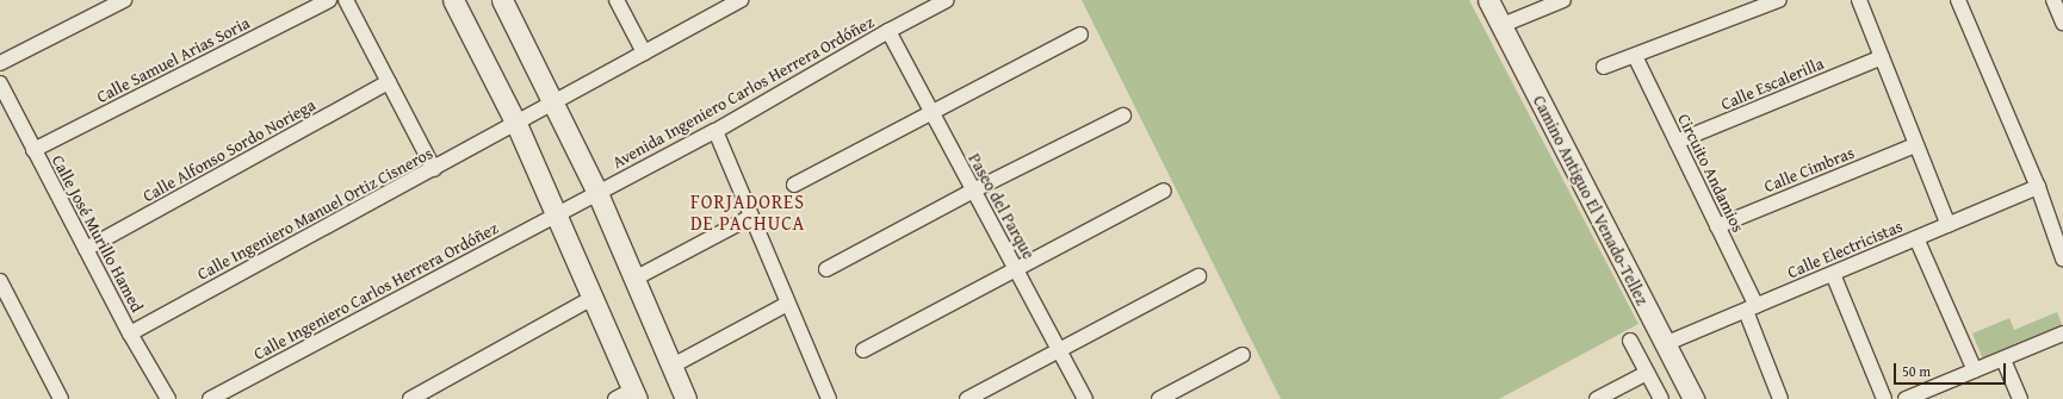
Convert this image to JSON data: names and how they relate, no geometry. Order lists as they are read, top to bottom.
{
  "streets": {
    "street": [
      "Calle Samuel Arias Soria",
      "Calle Escalerilla",
      "Avenida Ingeniero Carlos Herrera Ordóñez",
      "Calle Alfonso Sordo Noriega",
      "Calle Cimbras",
      "Circuito Andamios",
      "Camino Antiguo El Venado-Tellez",
      "Paseo del Parque",
      "Calle Ingeniero Manuel Ortiz Cisneros",
      "Calle José Murillo Hamed",
      "Calle Electricistas",
      "Calle Ingeniero Carlos Herrera Ordóñez"
    ]
  },
  "crossings": [
    ["Calle Samuel Arias Soria", "Calle José Murillo Hamed"],
    ["Calle Escalerilla", "Circuito Andamios"],
    ["Avenida Ingeniero Carlos Herrera Ordóñez", "Paseo del Parque"],
    ["Avenida Ingeniero Carlos Herrera Ordóñez", "Calle Ingeniero Carlos Herrera Ordóñez"],
    ["Calle Alfonso Sordo Noriega", "Calle José Murillo Hamed"],
    ["Calle Cimbras", "Circuito Andamios"],
    ["Circuito Andamios", "Calle Electricistas"],
    ["Camino Antiguo El Venado-Tellez", "Calle Electricistas"],
    ["Calle Ingeniero Manuel Ortiz Cisneros", "Calle José Murillo Hamed"]
  ],
  "districts": ["FORJADORES DE PACHUCA"],
  "scale_bar": "50 m"
}
